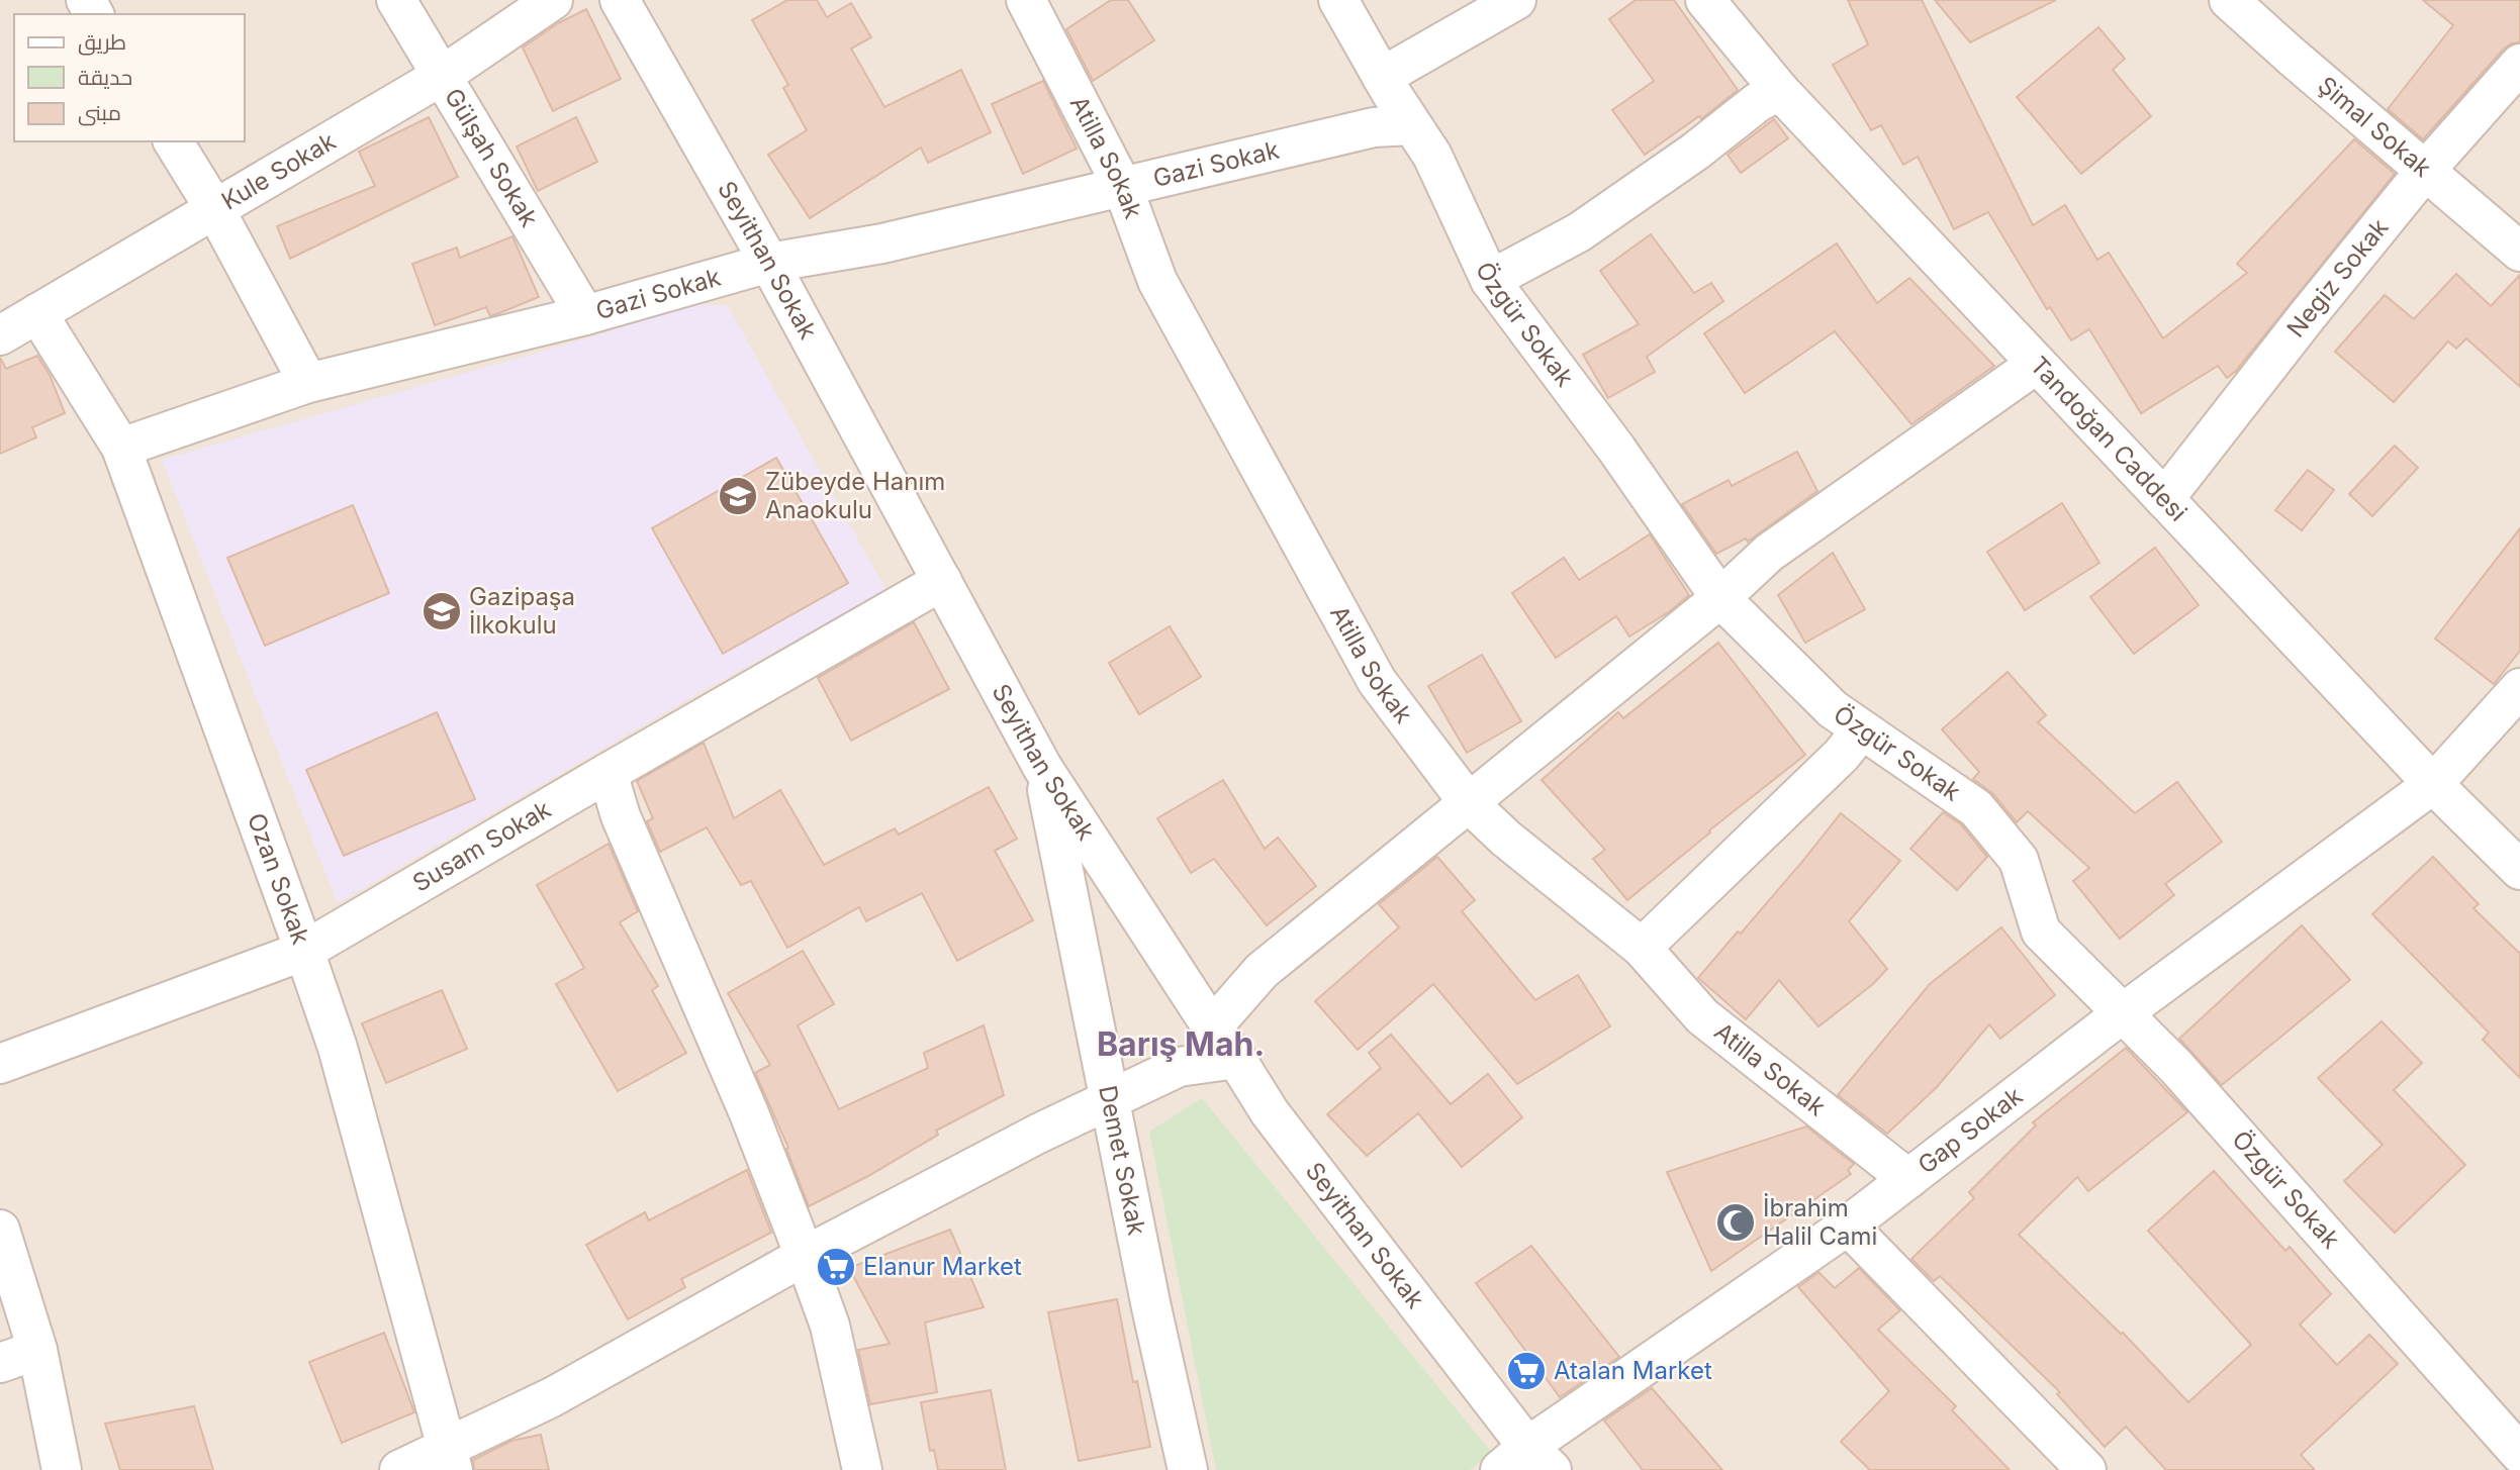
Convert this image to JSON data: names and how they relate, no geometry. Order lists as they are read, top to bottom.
{
  "streets": {
    "street": [
      "Şimal Sokak",
      "Gülşah Sokak",
      "Atilla Sokak",
      "Gazi Sokak",
      "Kule Sokak",
      "Seyithan Sokak",
      "Negiz Sokak",
      "Özgür Sokak",
      "Tandoğan Caddesi",
      "Susam Sokak",
      "Ozan Sokak",
      "Gap Sokak",
      "Demet Sokak"
    ]
  },
  "crossings": [
    ["Şimal Sokak", "Negiz Sokak"],
    ["Gülşah Sokak", "Gazi Sokak"],
    ["Gülşah Sokak", "Kule Sokak"],
    ["Atilla Sokak", "Gazi Sokak"],
    ["Atilla Sokak", "Gap Sokak"],
    ["Gazi Sokak", "Seyithan Sokak"],
    ["Gazi Sokak", "Özgür Sokak"],
    ["Gazi Sokak", "Ozan Sokak"],
    ["Kule Sokak", "Ozan Sokak"],
    ["Seyithan Sokak", "Susam Sokak"],
    ["Seyithan Sokak", "Gap Sokak"],
    ["Seyithan Sokak", "Demet Sokak"],
    ["Negiz Sokak", "Tandoğan Caddesi"],
    ["Özgür Sokak", "Gap Sokak"],
    ["Tandoğan Caddesi", "Gap Sokak"],
    ["Susam Sokak", "Ozan Sokak"]
  ],
  "districts": ["Barış Mah."],
  "places": {
    "school or university": ["Zübeyde Hanım Anaokulu", "Gazipaşa İlkokulu"],
    "mosque": ["İbrahim Halil Cami"],
    "supermarket": ["Elanur Market", "Atalan Market"]
  },
  "legend": ["طريق", "حديقة", "مبنى"]
}
